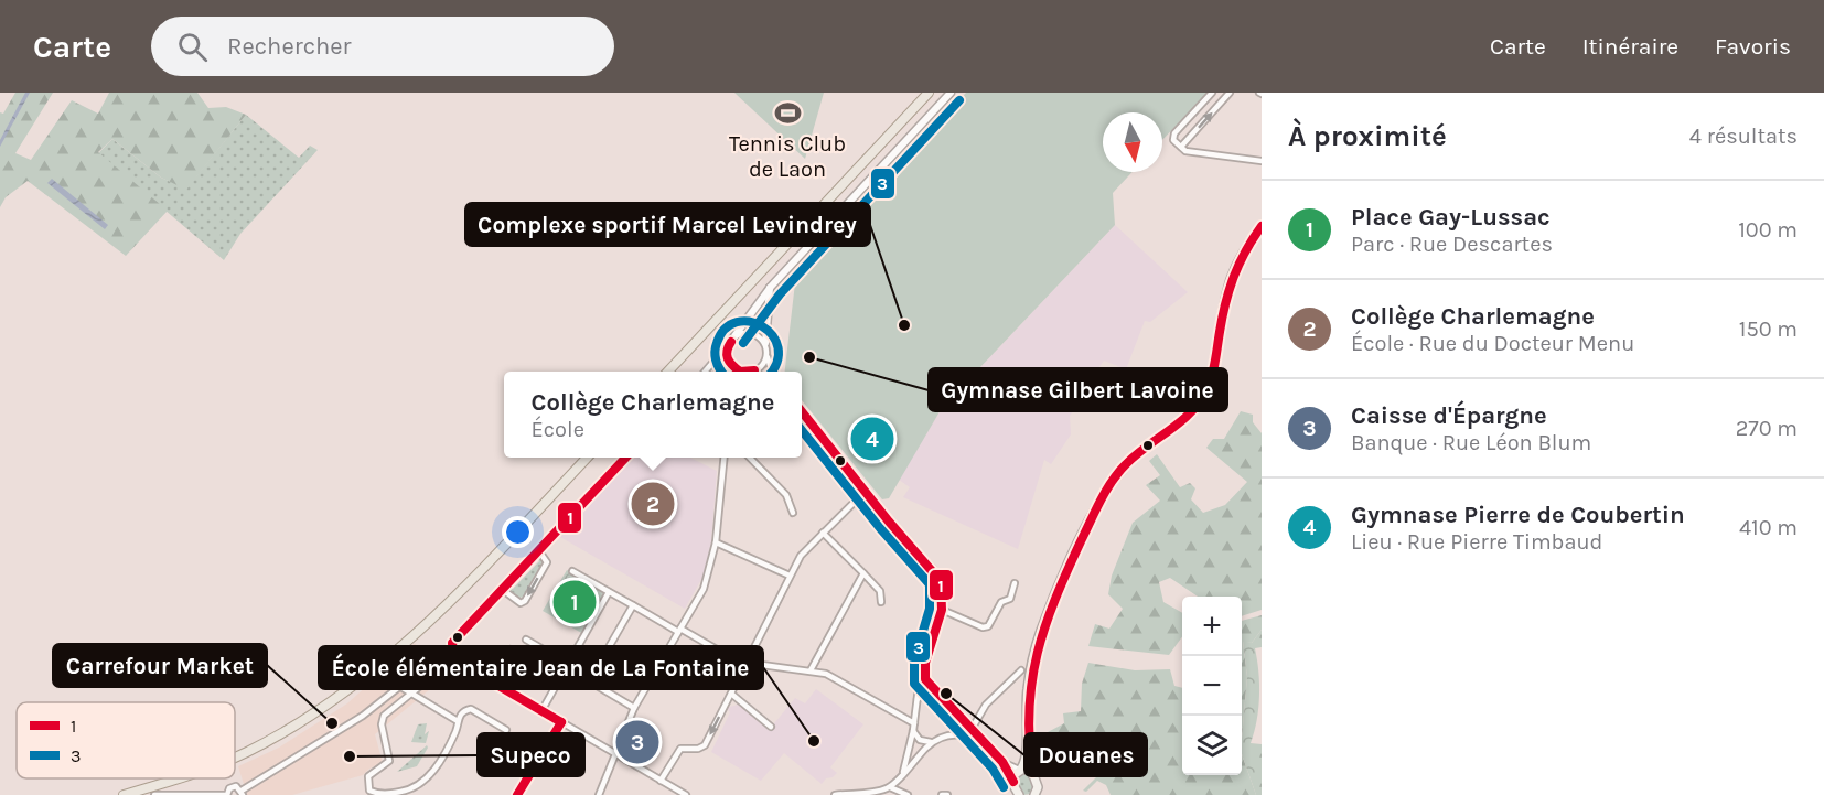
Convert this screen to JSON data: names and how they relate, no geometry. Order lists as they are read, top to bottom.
{
  "places": {
    "sports": ["Tennis Club de Laon"],
    "other": [
      "Complexe sportif Marcel Levindrey",
      "Gymnase Gilbert Lavoine",
      "Douanes",
      "Carrefour Market",
      "École élémentaire Jean de La Fontaine",
      "Supeco"
    ]
  },
  "lines": ["transit line 3", "transit line 1"],
  "legend": ["1", "3"],
  "north": "bottom",
  "page": {
    "header": "Carte",
    "search": "Rechercher",
    "nav": ["Carte", "Itinéraire", "Favoris"],
    "heading": ["À proximité", "4 résultats"],
    "list": [
      {
        "mark": "1",
        "name": "Place Gay-Lussac",
        "note": "Parc · Rue Descartes",
        "value": "100 m"
      },
      {
        "mark": "2",
        "name": "Collège Charlemagne",
        "note": "École · Rue du Docteur Menu",
        "value": "150 m"
      },
      {
        "mark": "3",
        "name": "Caisse d'Épargne",
        "note": "Banque · Rue Léon Blum",
        "value": "270 m"
      },
      {
        "mark": "4",
        "name": "Gymnase Pierre de Coubertin",
        "note": "Lieu · Rue Pierre Timbaud",
        "value": "410 m"
      }
    ],
    "popup": ["Collège Charlemagne", "École"],
    "pins": [
      "4",
      "2",
      "1",
      "3"
    ],
    "map_buttons": ["+", "−"]
  }
}
